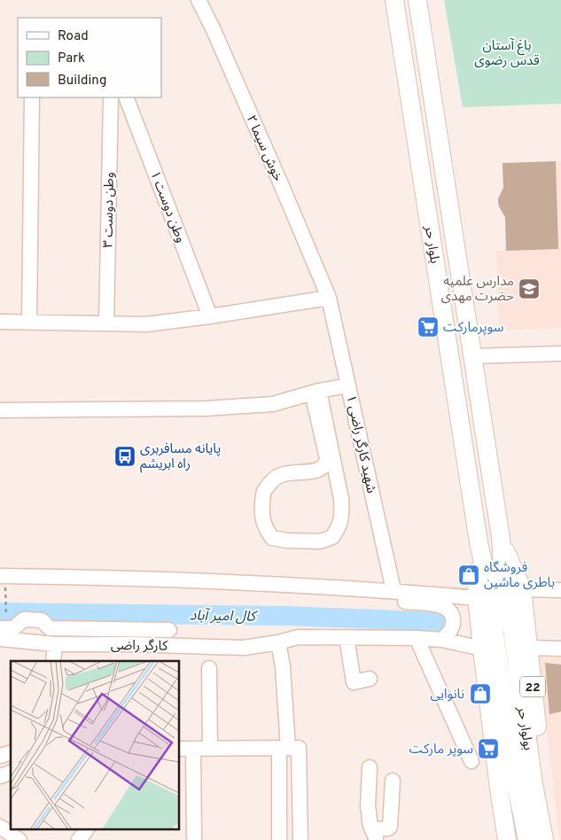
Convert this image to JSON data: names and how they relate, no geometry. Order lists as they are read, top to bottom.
{
  "streets": {
    "main road": ["بلوار حر", "22", "بولوار حر"],
    "street": [
      "خوش سیما ۲",
      "وطن دوست ۱",
      "وطن دوست ۳",
      "شهید کارگر راضی ۱",
      "کارگر راضی"
    ]
  },
  "crossings": [
    ["خوش سیما ۲", "شهید کارگر راضی ۱"],
    ["بلوار حر", "22"],
    ["بلوار حر", "بولوار حر"],
    ["22", "بولوار حر"]
  ],
  "water": ["کال امیر آباد"],
  "parks": ["باغ آستان قدس رضوی"],
  "places": {
    "school or university": ["مدارس علمیه حضرت مهدی"],
    "supermarket": ["سوپرمارکت", "سوپر مارکت"],
    "bus stop": ["پایانه مسافربری راه ابریشم"],
    "shop": ["فروشگاه باطری ماشین", "نانوایی"]
  },
  "legend": ["Road", "Park", "Building"]
}
